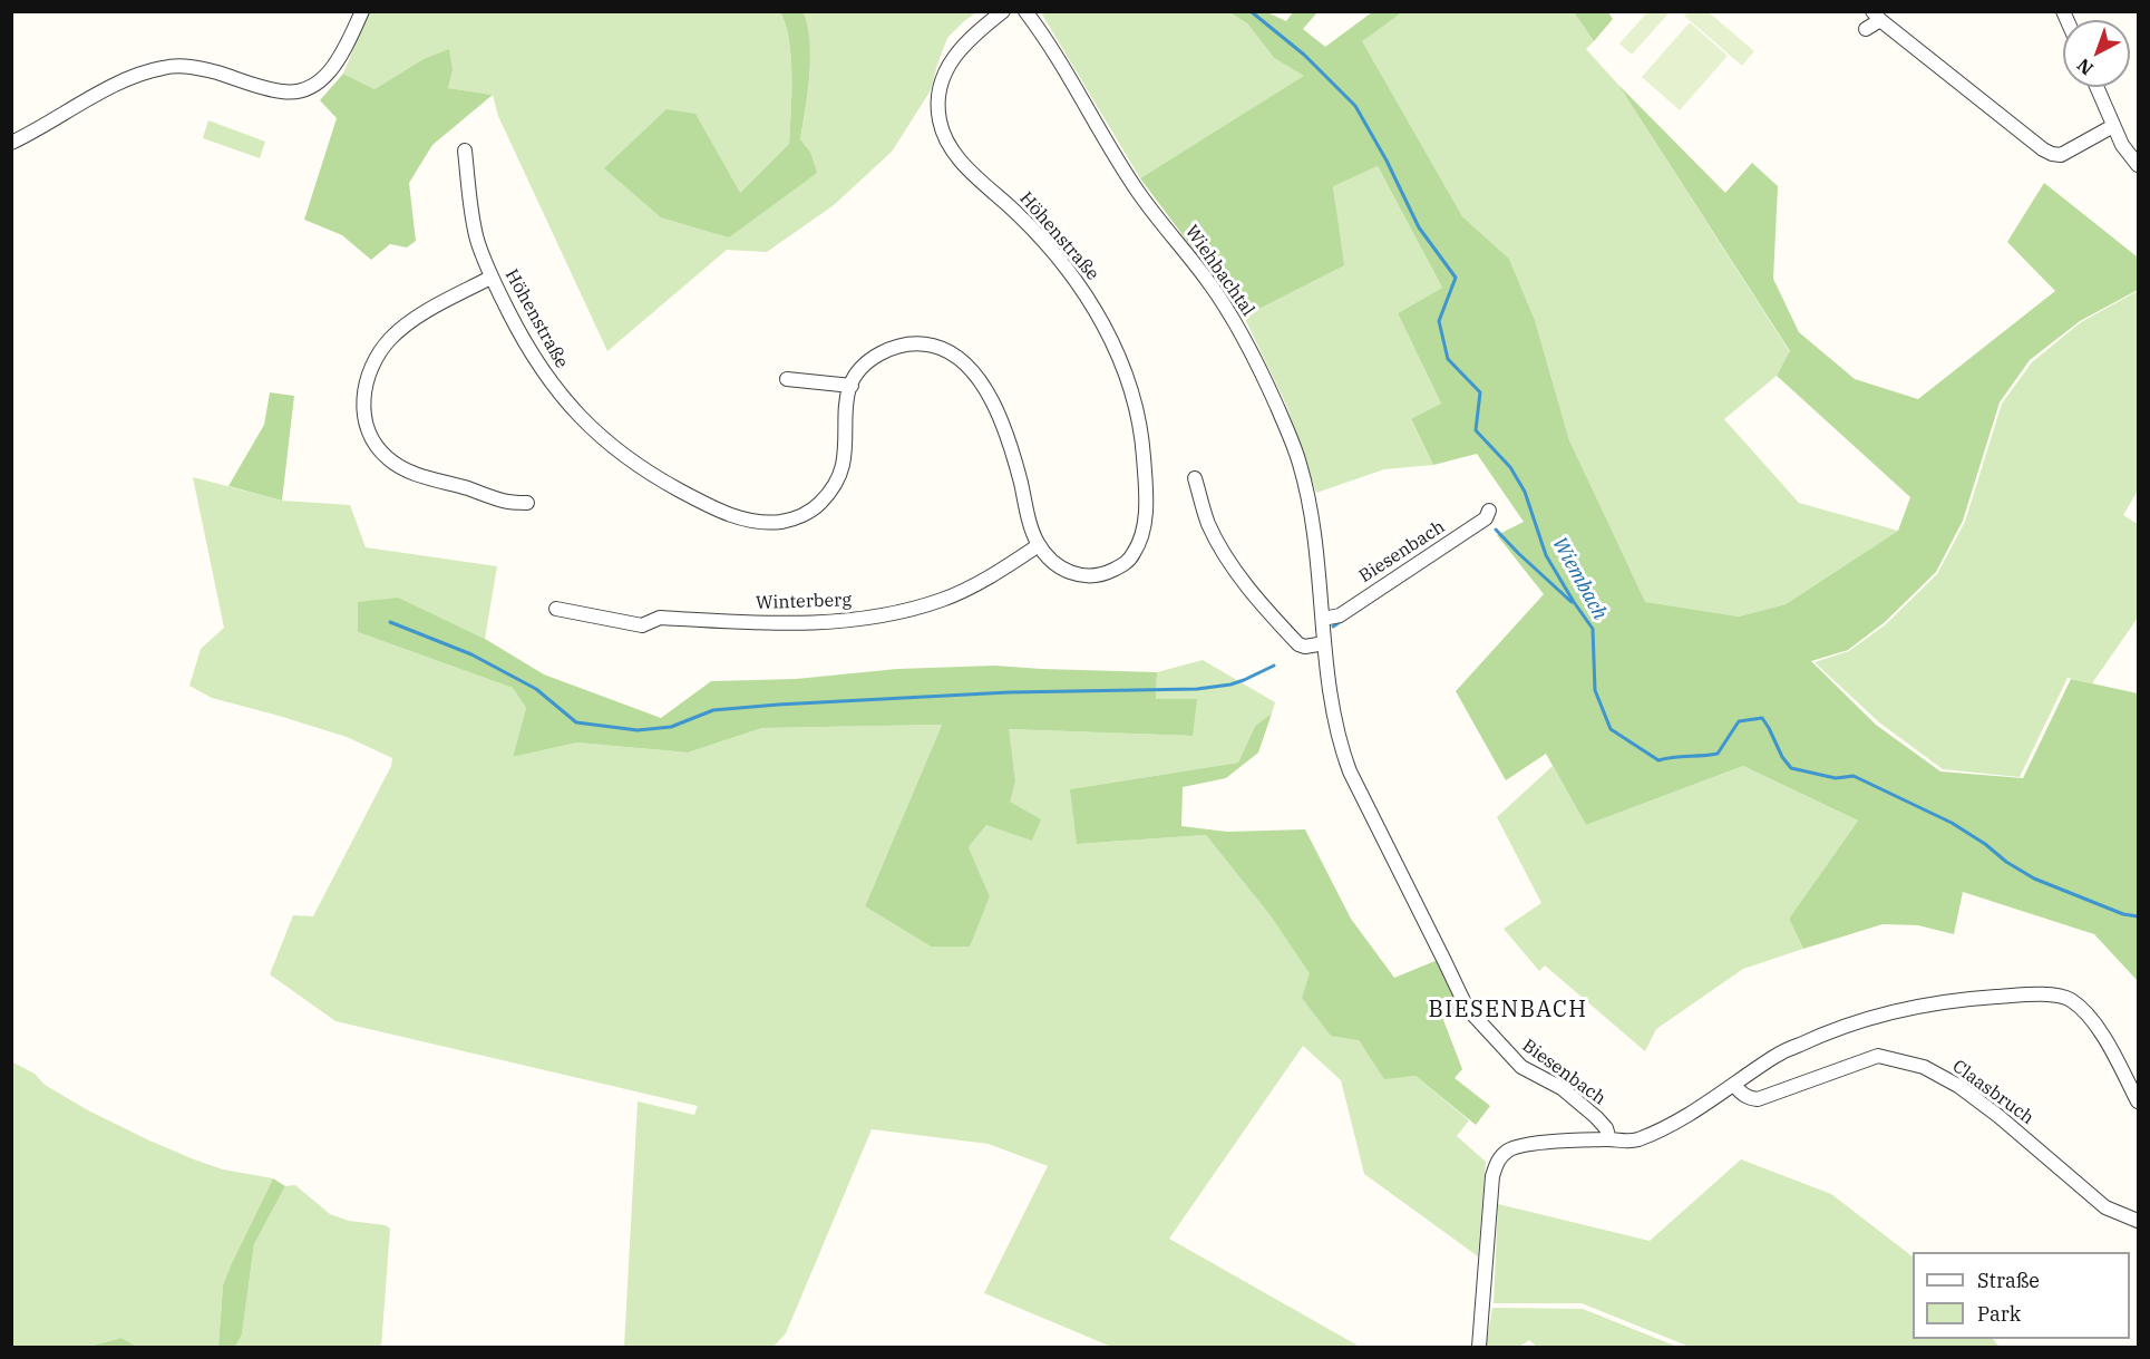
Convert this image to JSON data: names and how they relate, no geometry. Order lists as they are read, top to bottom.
{
  "streets": {
    "street": [
      "Höhenstraße",
      "Wiehbachtal",
      "Biesenbach",
      "Winterberg",
      "Claasbruch"
    ]
  },
  "crossings": [
    ["Höhenstraße", "Winterberg"],
    ["Wiehbachtal", "Biesenbach"]
  ],
  "districts": ["BIESENBACH"],
  "water": ["Wiembach"],
  "legend": ["Straße", "Park"],
  "north": "bottom left"
}
